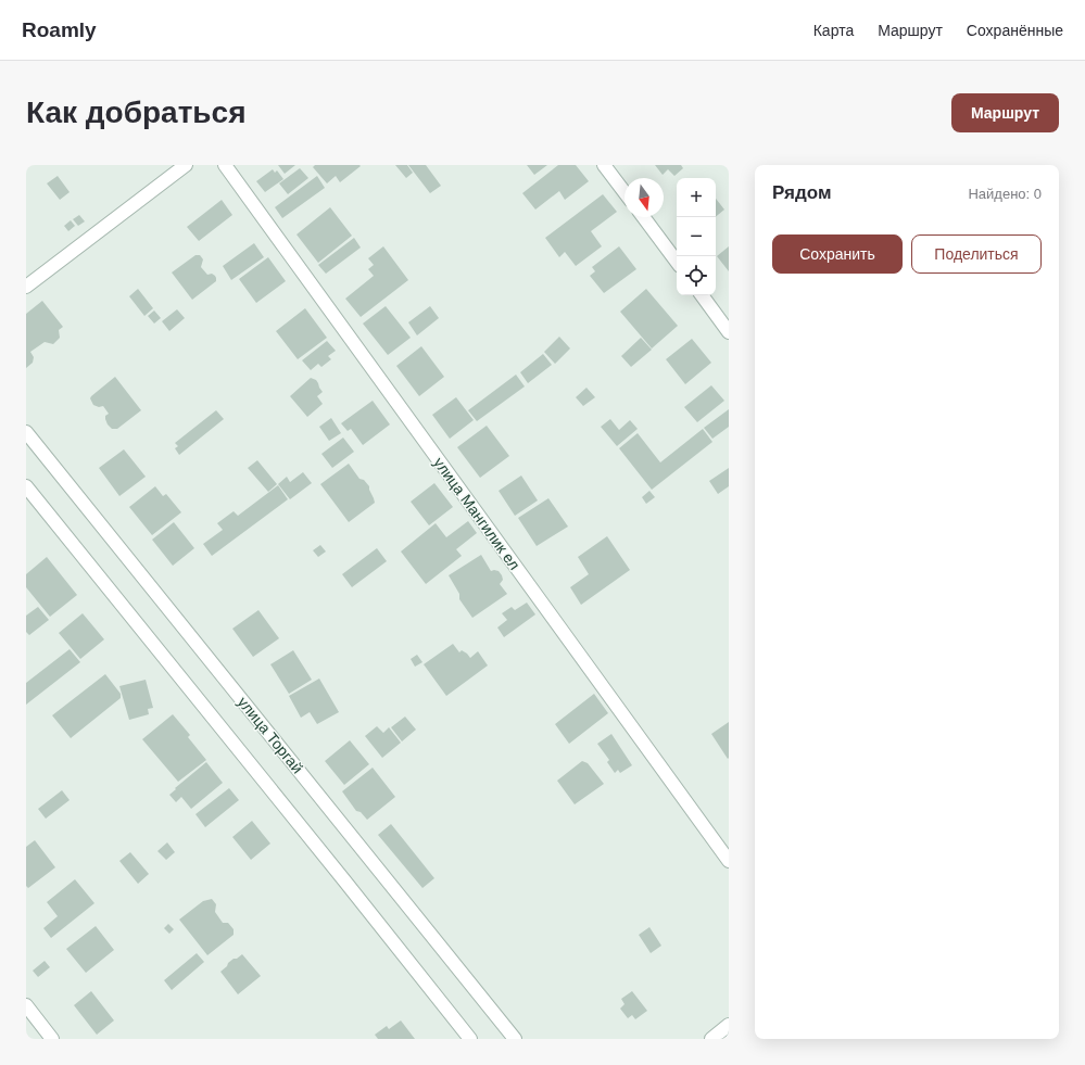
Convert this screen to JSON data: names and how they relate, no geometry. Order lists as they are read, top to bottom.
{
  "streets": {
    "street": ["улица Мангилик ел", "улица Торгай"]
  },
  "north": "bottom",
  "page": {
    "header": "Roamly",
    "nav": ["Карта", "Маршрут", "Сохранённые"],
    "buttons": [
      "Маршрут",
      ["Сохранить", "Поделиться"]
    ],
    "title": "Как добраться",
    "heading": ["Рядом", "Найдено: 0"],
    "map_buttons": ["+", "−"]
  }
}
